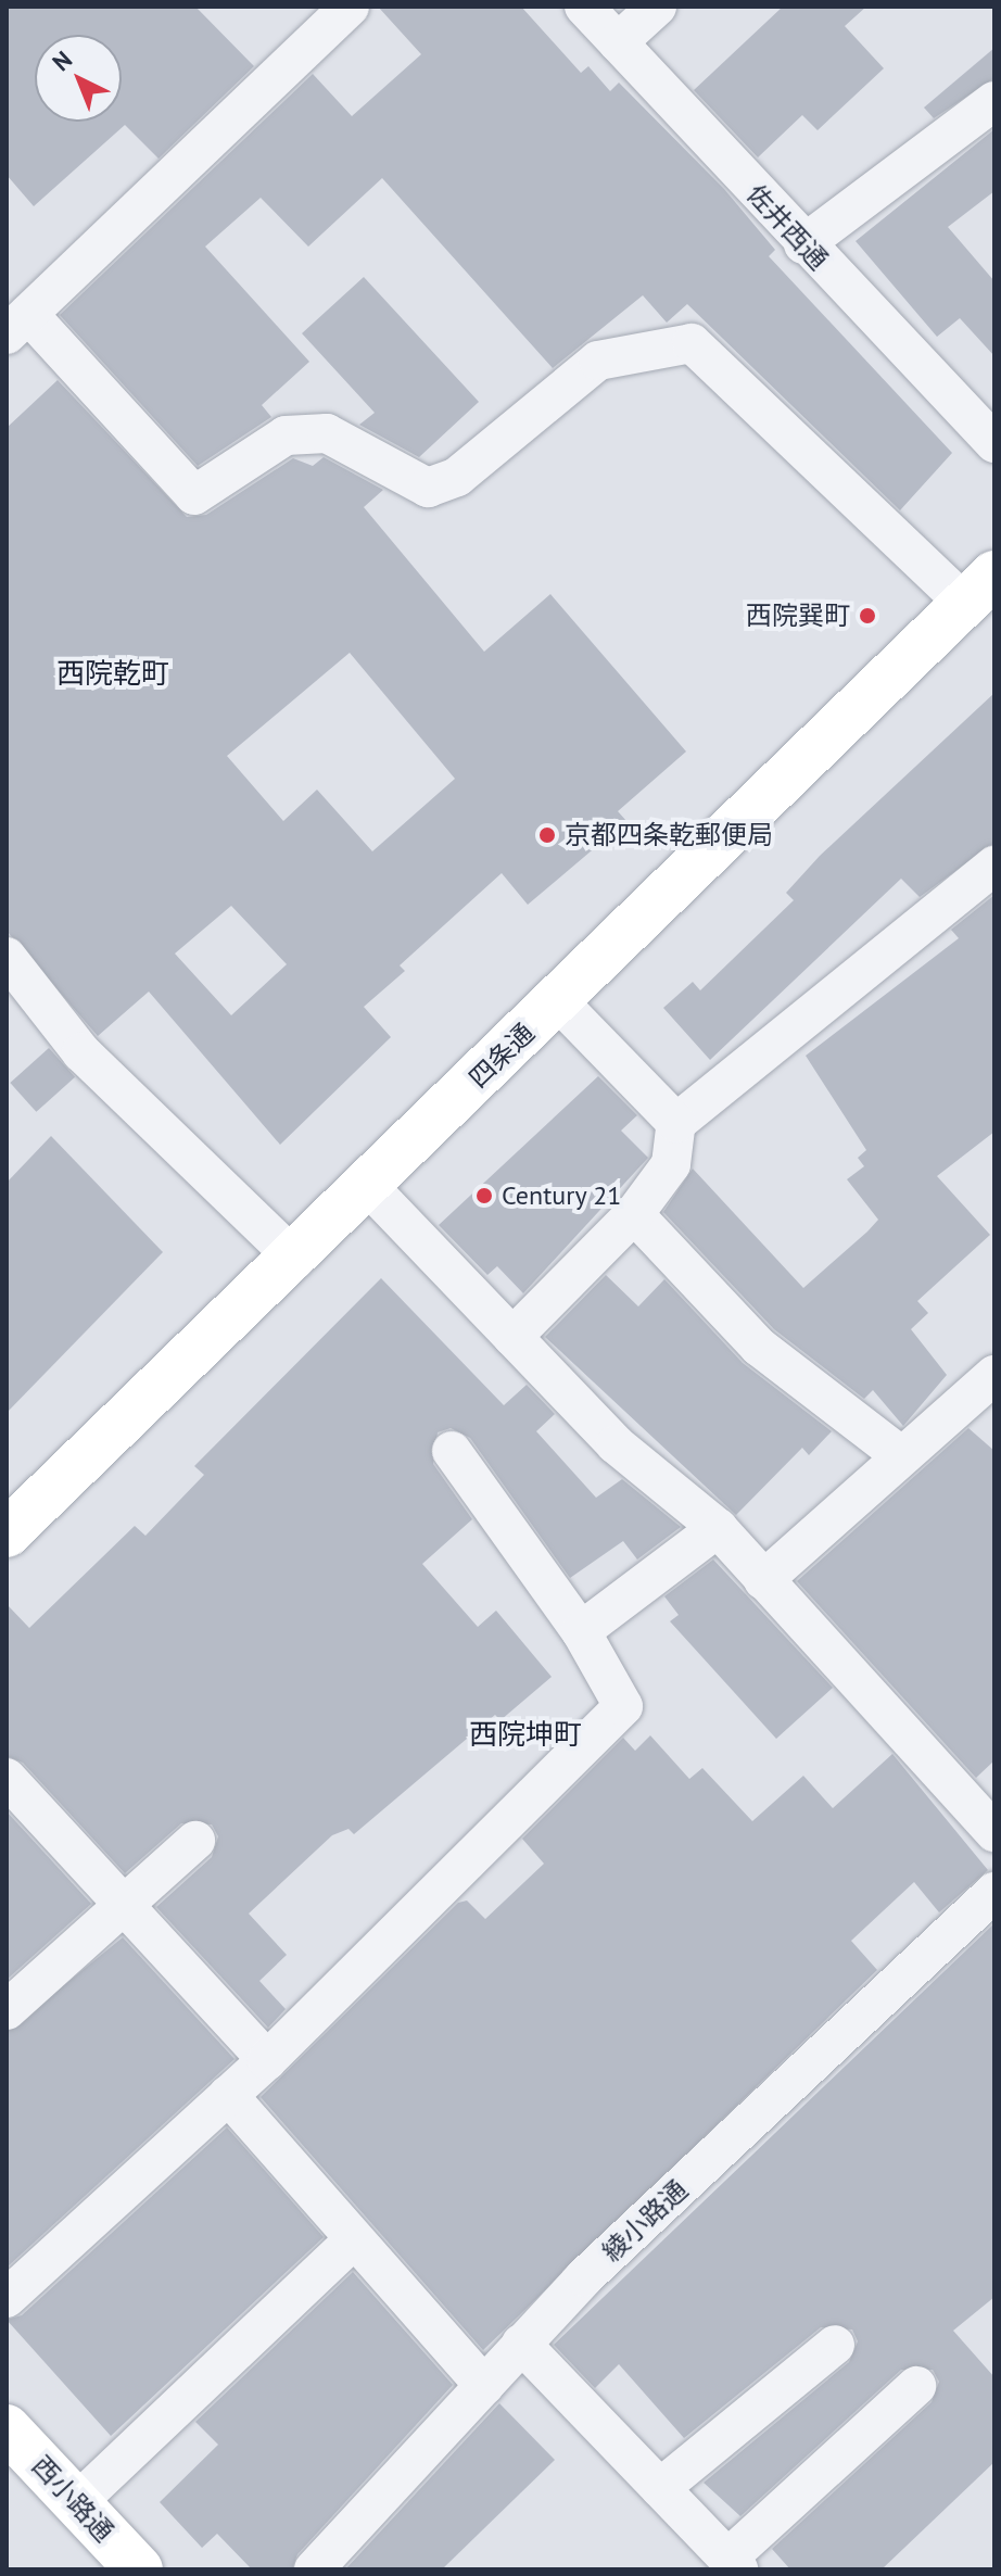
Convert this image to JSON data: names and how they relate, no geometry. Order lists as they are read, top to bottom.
{
  "streets": {
    "main road": ["四条通", "西小路通"],
    "street": ["佐井西通", "綾小路通"]
  },
  "districts": ["西院乾町", "西院坤町"],
  "places": ["西院巽町", "京都四条乾郵便局", "Century 21"],
  "north": "top left"
}
